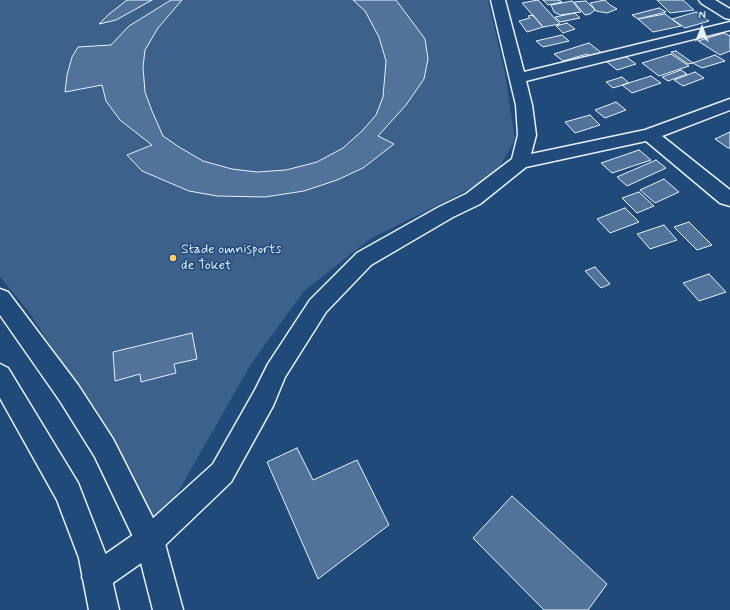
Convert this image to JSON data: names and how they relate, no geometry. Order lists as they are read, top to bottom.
{
  "places": ["Stade omnisports de Toket"],
  "north": "top"
}
